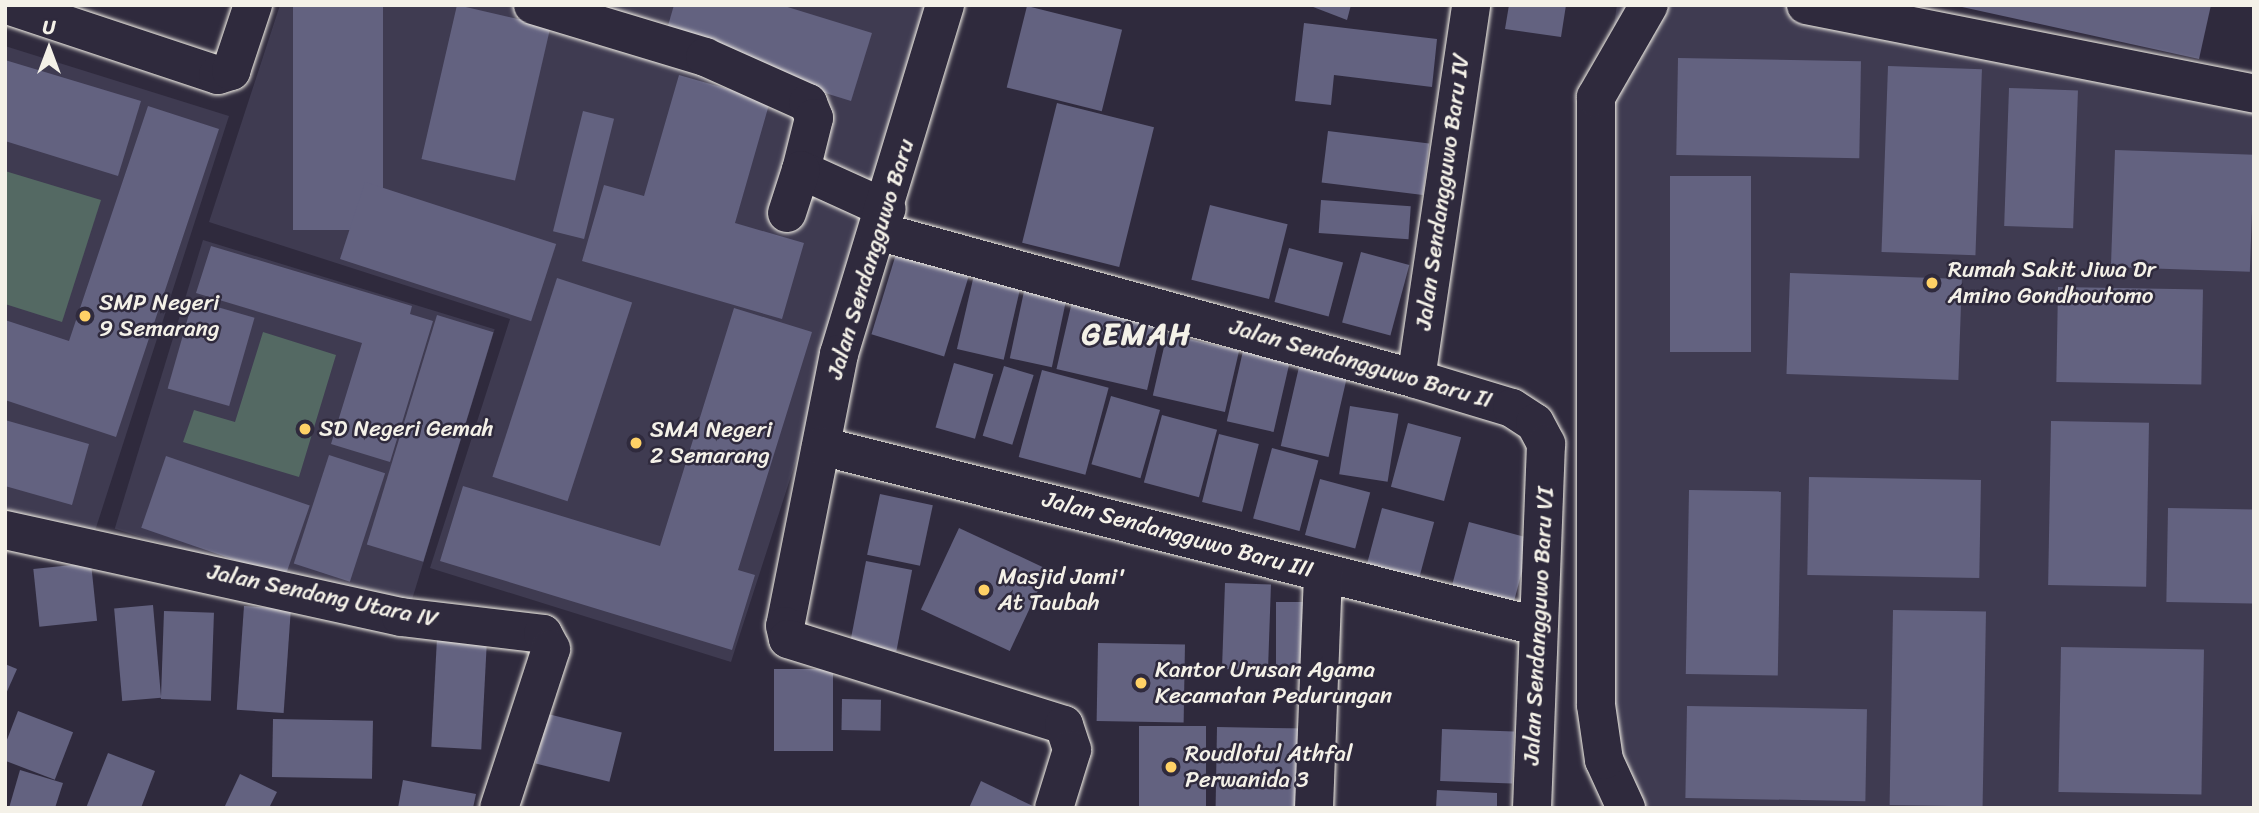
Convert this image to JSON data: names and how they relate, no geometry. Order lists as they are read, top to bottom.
{
  "streets": {
    "street": [
      "Jalan Sendangguwo Baru IV",
      "Jalan Sendangguwo Baru",
      "Jalan Sendangguwo Baru II",
      "Jalan Sendangguwo Baru III",
      "Jalan Sendang Utara IV",
      "Jalan Sendangguwo Baru VI"
    ]
  },
  "crossings": [
    ["Jalan Sendangguwo Baru IV", "Jalan Sendangguwo Baru II"],
    ["Jalan Sendangguwo Baru", "Jalan Sendangguwo Baru II"],
    ["Jalan Sendangguwo Baru", "Jalan Sendangguwo Baru III"],
    ["Jalan Sendangguwo Baru II", "Jalan Sendangguwo Baru VI"],
    ["Jalan Sendangguwo Baru III", "Jalan Sendangguwo Baru VI"]
  ],
  "districts": ["GEMAH"],
  "places": [
    "Rumah Sakit Jiwa Dr Amino Gondhoutomo",
    "SMP Negeri 9 Semarang",
    "SD Negeri Gemah",
    "SMA Negeri 2 Semarang",
    "Masjid Jami' At Taubah",
    "Kantor Urusan Agama Kecamatan Pedurungan",
    "Roudlotul Athfal Perwanida 3"
  ],
  "north": "top"
}
